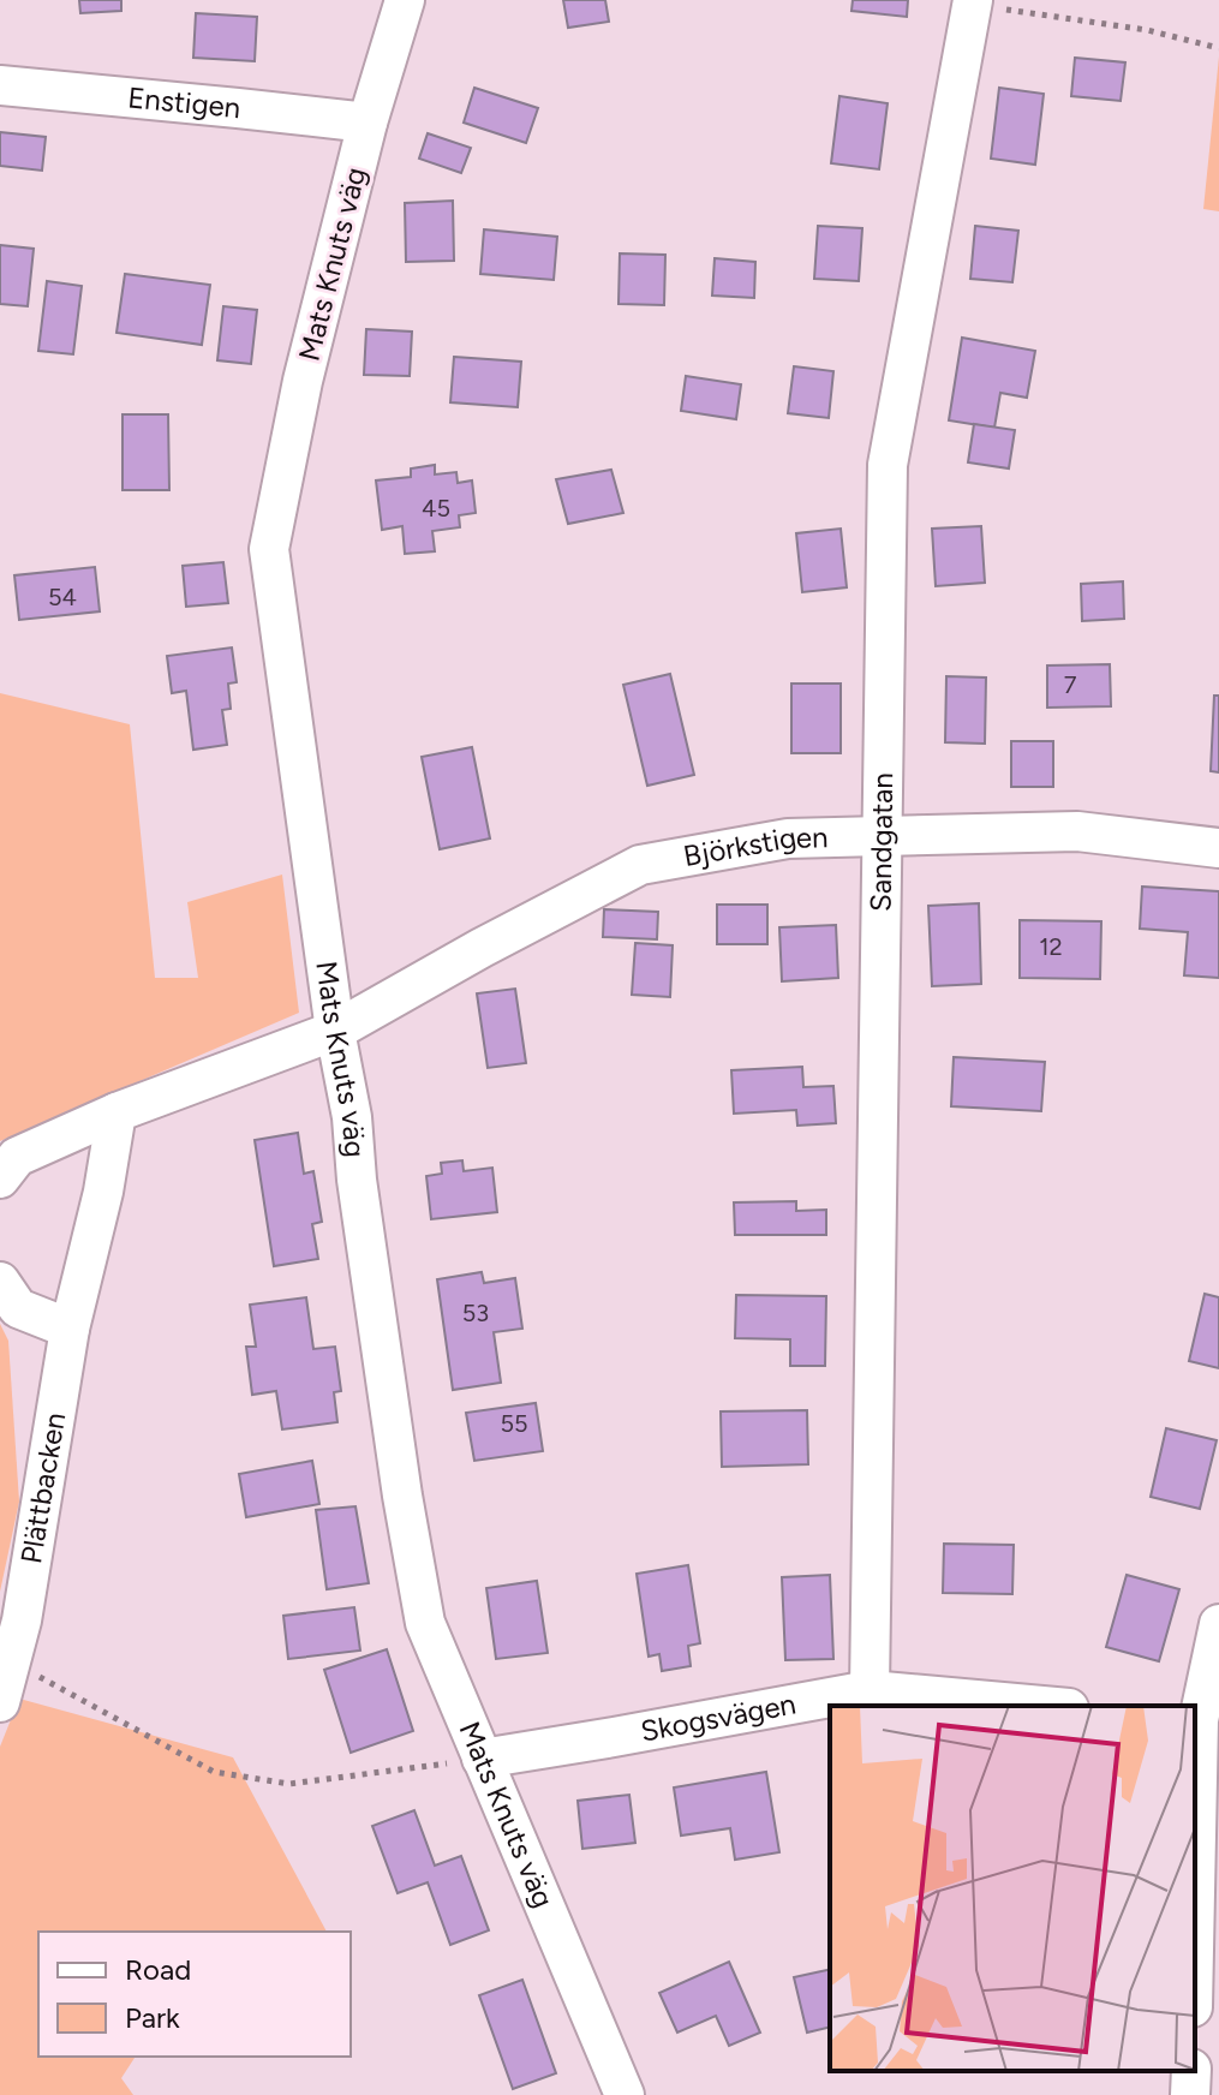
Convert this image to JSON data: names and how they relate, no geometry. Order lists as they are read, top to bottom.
{
  "streets": {
    "street": [
      "Enstigen",
      "Mats Knuts väg",
      "Sandgatan",
      "Björkstigen",
      "Plättbacken",
      "Skogsvägen"
    ]
  },
  "crossings": [
    ["Enstigen", "Mats Knuts väg"],
    ["Mats Knuts väg", "Björkstigen"],
    ["Mats Knuts väg", "Skogsvägen"],
    ["Sandgatan", "Björkstigen"],
    ["Sandgatan", "Skogsvägen"]
  ],
  "house_numbers": [
    "45",
    "54",
    "7",
    "12",
    "53",
    "55"
  ],
  "legend": ["Road", "Park"]
}
